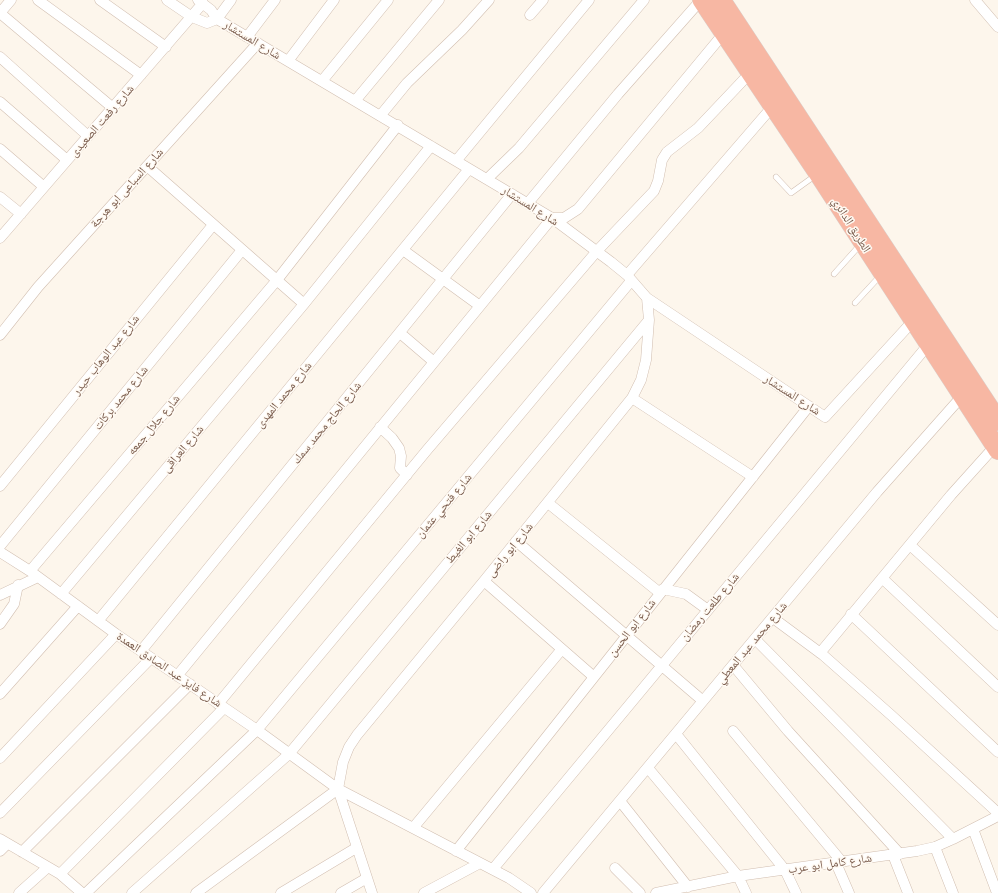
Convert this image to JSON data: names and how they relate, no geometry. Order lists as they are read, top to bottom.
{
  "streets": {
    "highway": ["الطريق الدائري"],
    "street": [
      "شارع المستشار",
      "شارع رفعت الصعيدى",
      "شارع السباعى ابو هرجة",
      "شارع عبد الوهاب حيدر",
      "شارع محمد المهدى",
      "شارع محمد بركات",
      "شارع الحاج محمد سمك",
      "شارع جلال جمعه",
      "شارع العراقى",
      "شارع فتحي عثمان",
      "شارع ابو الغيط",
      "شارع ابو راضى",
      "شارع طلعت رمضان",
      "شارع ابو الحسن",
      "شارع محمد عبد المعطي",
      "شارع فايز عبد الصادق العمدة",
      "شارع كامل ابو عرب"
    ]
  },
  "crossings": [
    ["شارع المستشار", "شارع السباعى ابو هرجة"],
    ["شارع المستشار", "الطريق الدائري"],
    ["شارع المستشار", "شارع محمد المهدى"],
    ["شارع المستشار", "شارع الحاج محمد سمك"],
    ["شارع المستشار", "شارع جلال جمعه"],
    ["شارع المستشار", "شارع العراقى"],
    ["شارع المستشار", "شارع فتحي عثمان"],
    ["شارع المستشار", "شارع ابو راضى"],
    ["شارع المستشار", "شارع ابو الحسن"],
    ["الطريق الدائري", "شارع فتحي عثمان"],
    ["الطريق الدائري", "شارع طلعت رمضان"],
    ["الطريق الدائري", "شارع محمد عبد المعطي"],
    ["شارع محمد المهدى", "شارع فايز عبد الصادق العمدة"],
    ["شارع الحاج محمد سمك", "شارع فايز عبد الصادق العمدة"],
    ["شارع جلال جمعه", "شارع فايز عبد الصادق العمدة"],
    ["شارع العراقى", "شارع فايز عبد الصادق العمدة"],
    ["شارع فتحي عثمان", "شارع فايز عبد الصادق العمدة"],
    ["شارع ابو الغيط", "شارع ابو راضى"],
    ["شارع ابو الغيط", "شارع فايز عبد الصادق العمدة"],
    ["شارع ابو راضى", "شارع فايز عبد الصادق العمدة"],
    ["شارع طلعت رمضان", "شارع فايز عبد الصادق العمدة"],
    ["شارع ابو الحسن", "شارع فايز عبد الصادق العمدة"]
  ]
}
